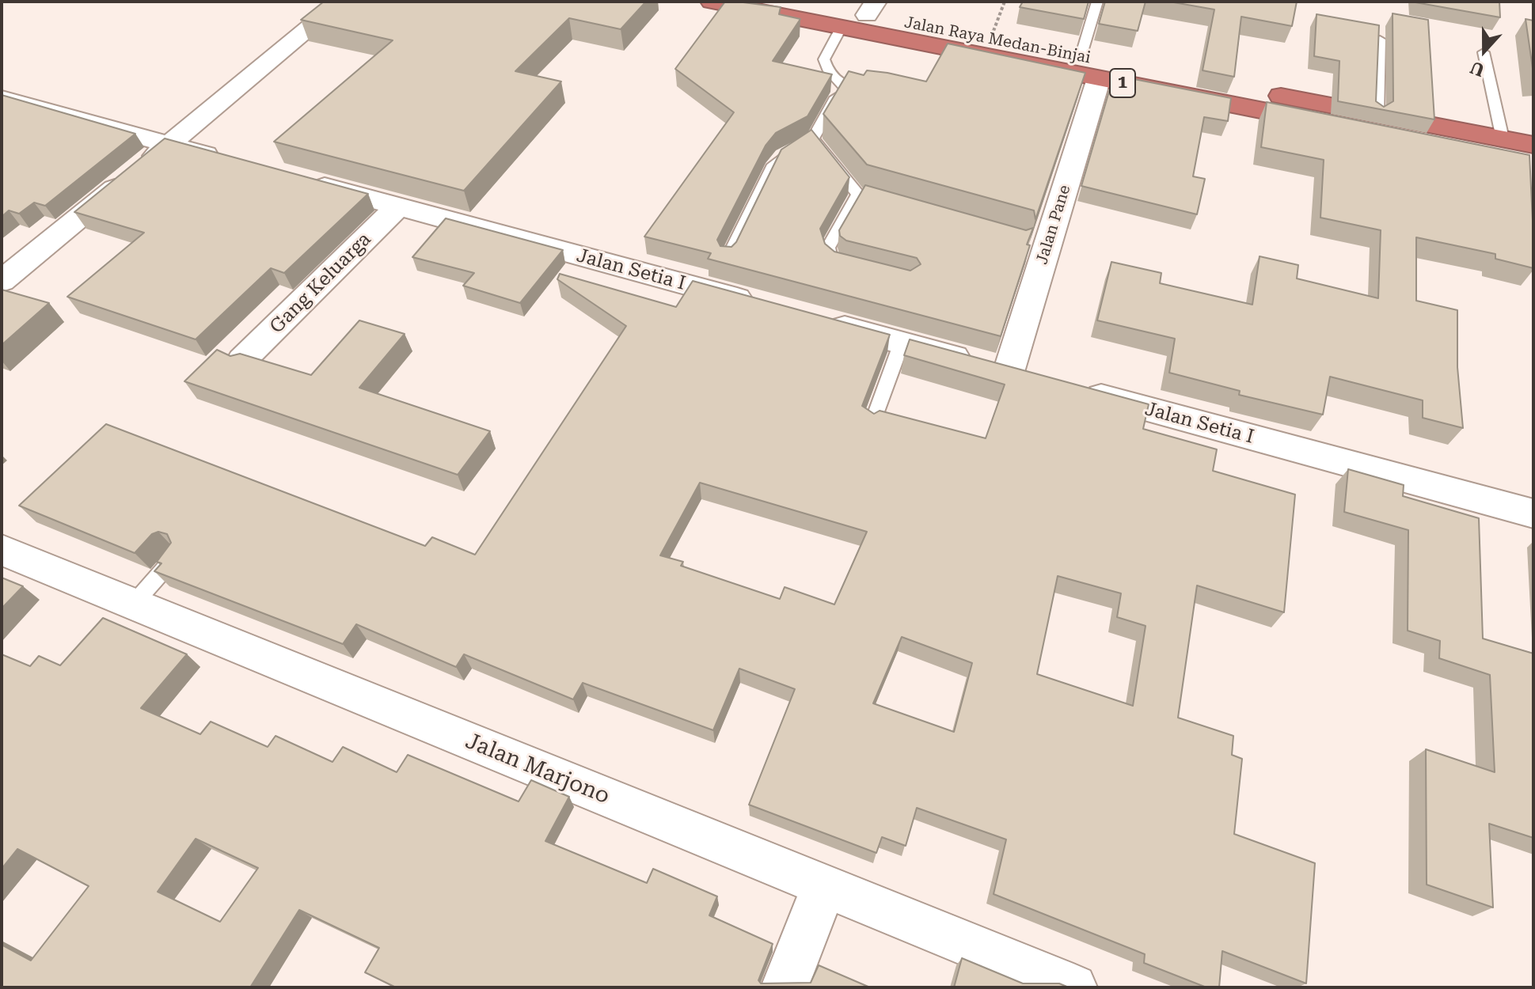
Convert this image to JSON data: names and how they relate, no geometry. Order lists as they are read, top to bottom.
{
  "streets": {
    "highway": ["Jalan Raya Medan-Binjai", "1"],
    "street": [
      "Jalan Pane",
      "Jalan Setia I",
      "Gang Keluarga",
      "Jalan Marjono"
    ]
  },
  "crossings": [
    ["Jalan Raya Medan-Binjai", "Jalan Pane"],
    ["Jalan Setia I", "Gang Keluarga"]
  ],
  "north": "bottom"
}
